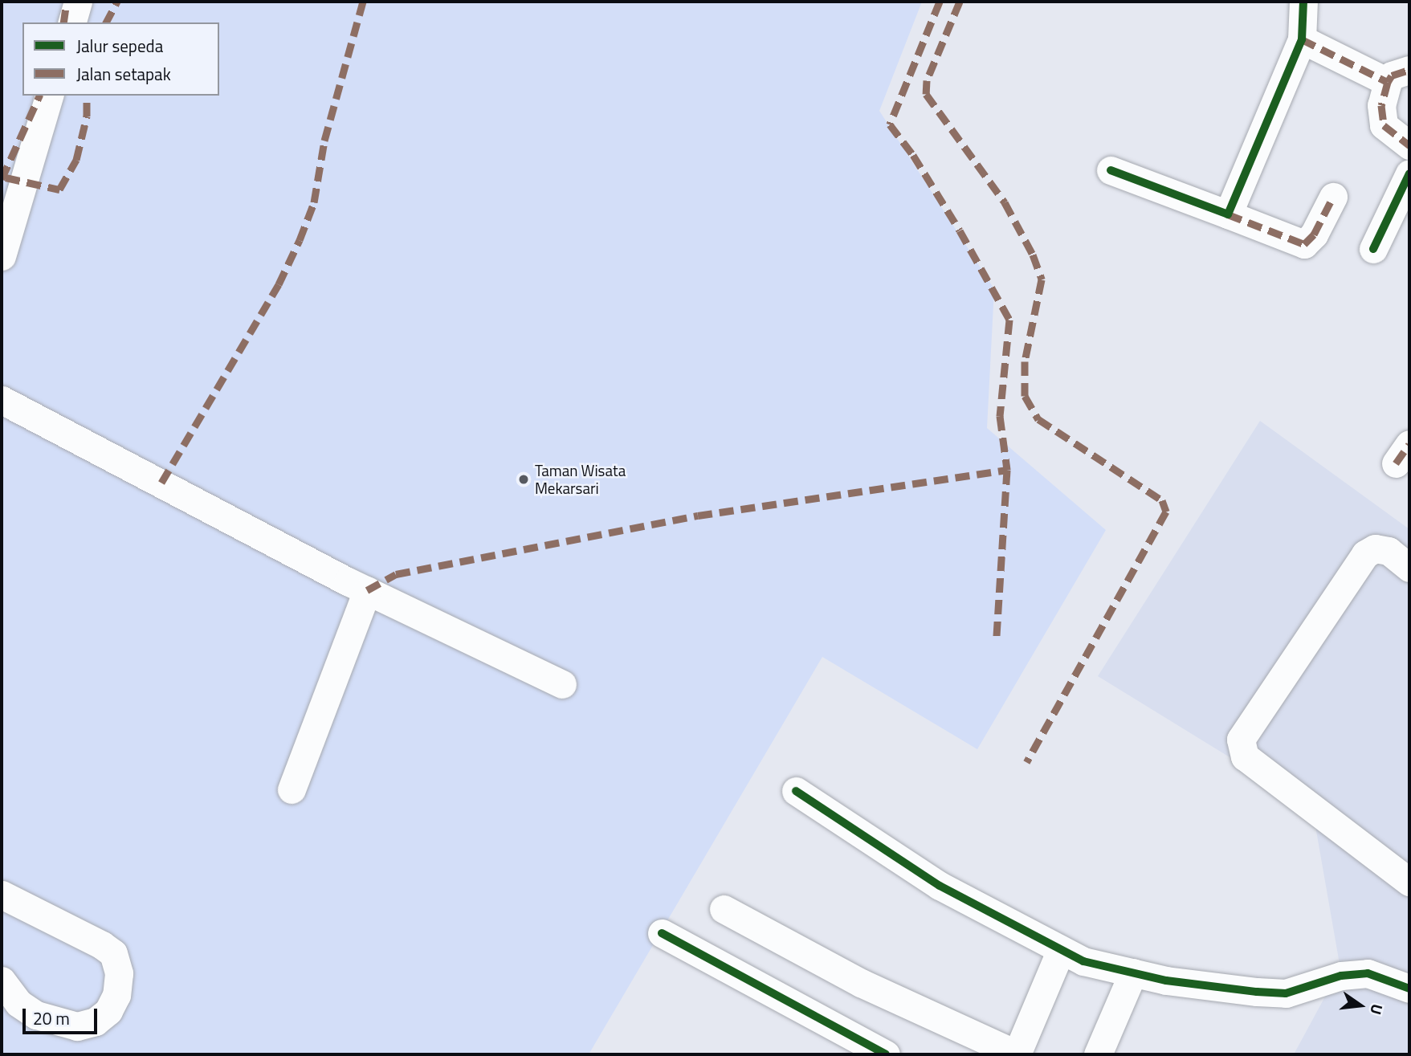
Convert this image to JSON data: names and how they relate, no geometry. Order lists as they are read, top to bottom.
{
  "places": ["Taman Wisata Mekarsari"],
  "legend": ["Jalur sepeda", "Jalan setapak"],
  "scale_bar": "20 m",
  "north": "right"
}
